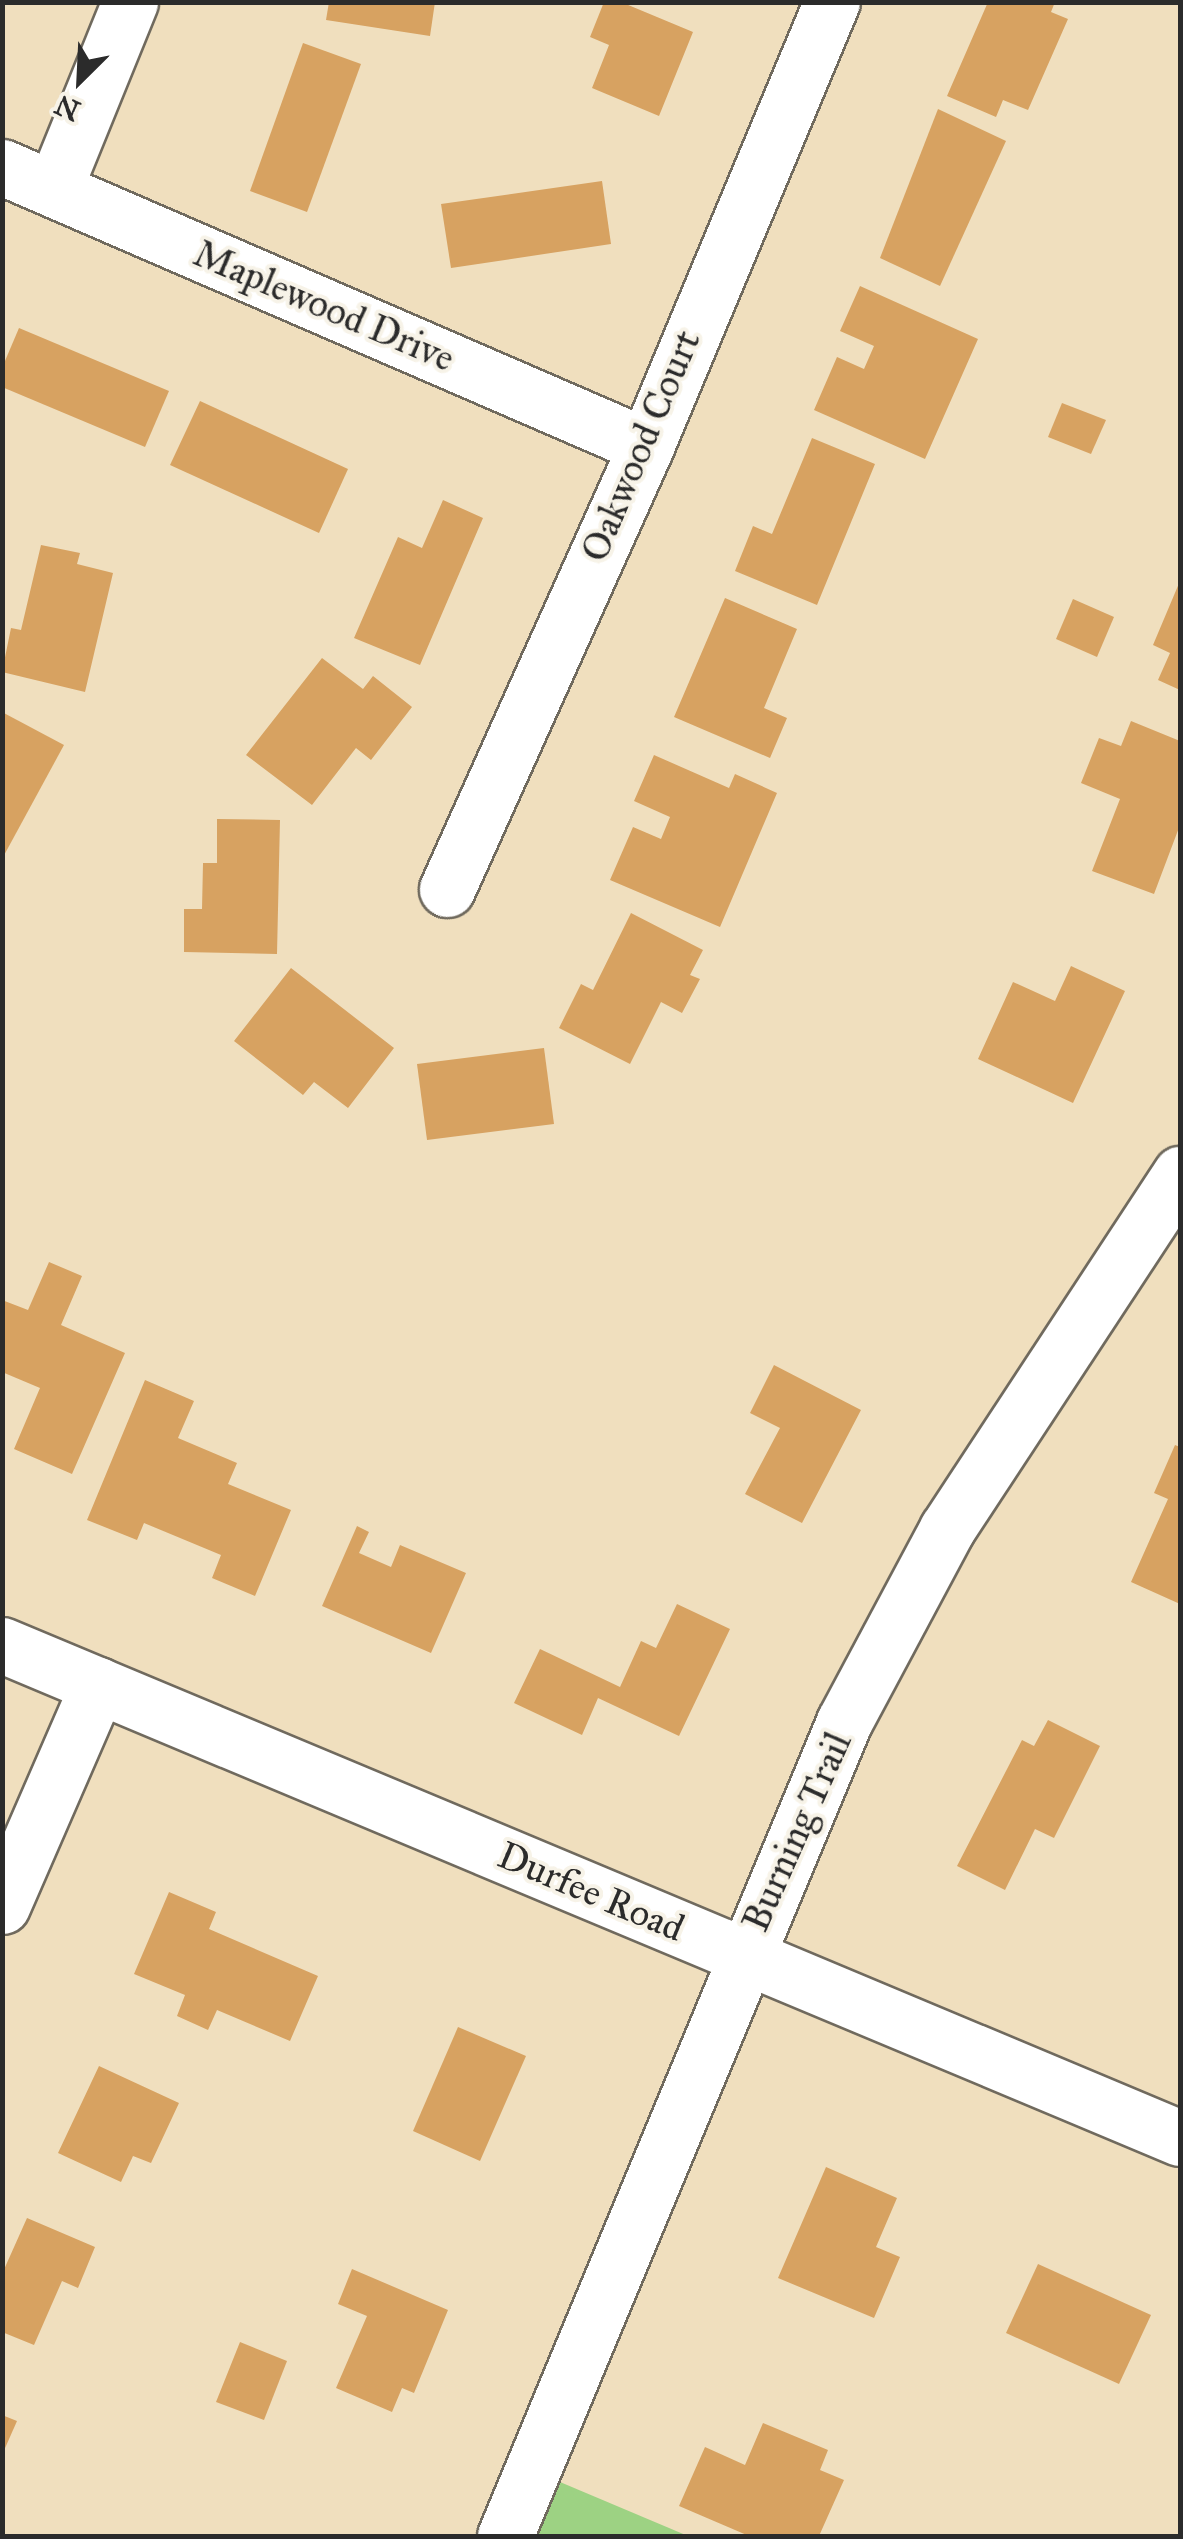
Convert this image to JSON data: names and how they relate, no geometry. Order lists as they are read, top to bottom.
{
  "streets": {
    "street": [
      "Maplewood Drive",
      "Oakwood Court",
      "Burning Trail",
      "Durfee Road"
    ]
  },
  "crossings": [
    ["Maplewood Drive", "Oakwood Court"],
    ["Burning Trail", "Durfee Road"]
  ],
  "north": "bottom left"
}
